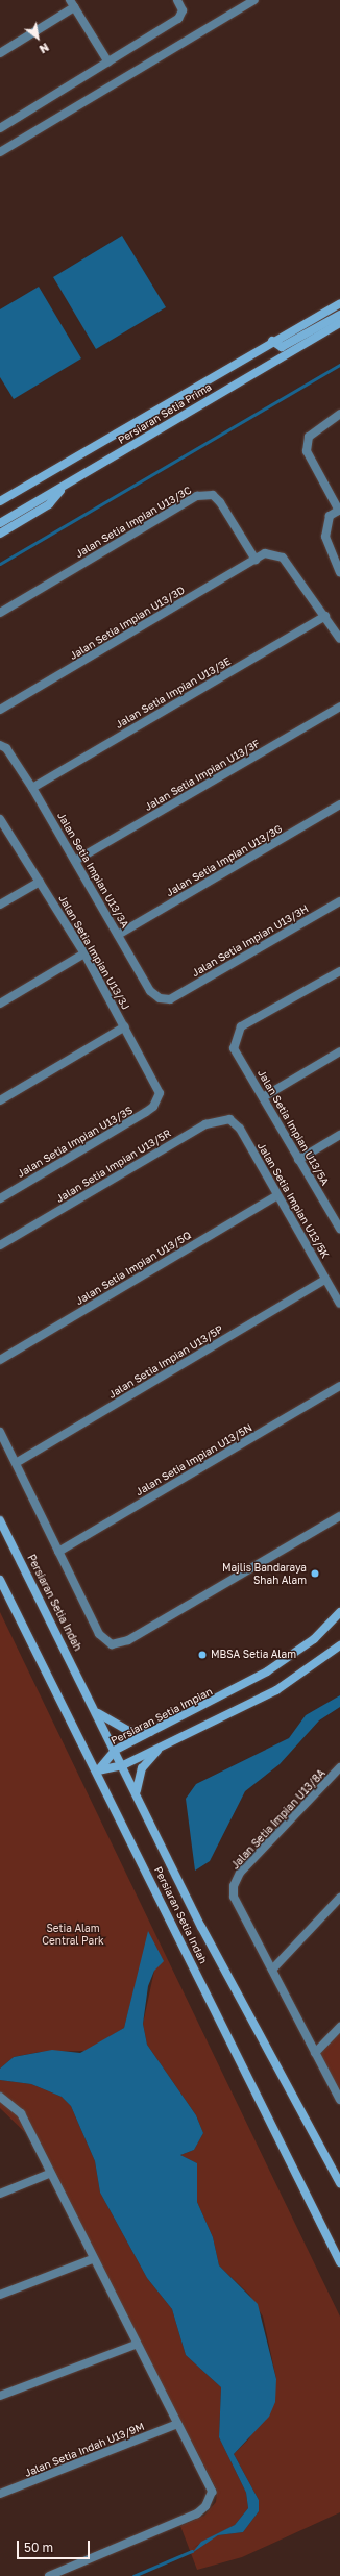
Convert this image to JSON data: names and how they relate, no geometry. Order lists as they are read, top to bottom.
{
  "streets": {
    "street": [
      "Persiaran Setia Prima",
      "Jalan Setia Impian U13/3C",
      "Jalan Setia Impian U13/3D",
      "Jalan Setia Impian U13/3E",
      "Jalan Setia Impian U13/3F",
      "Jalan Setia Impian U13/3G",
      "Jalan Setia Impian U13/3A",
      "Jalan Setia Impian U13/3H",
      "Jalan Setia Impian U13/3J",
      "Jalan Setia Impian U13/5A",
      "Jalan Setia Impian U13/3S",
      "Jalan Setia Impian U13/5R",
      "Jalan Setia Impian U13/5K",
      "Jalan Setia Impian U13/5Q",
      "Jalan Setia Impian U13/5P",
      "Jalan Setia Impian U13/5N",
      "Persiaran Setia Indah",
      "Persiaran Setia Impian",
      "Jalan Setia Impian U13/8A",
      "Jalan Setia Indah U13/9M"
    ]
  },
  "crossings": [
    ["Jalan Setia Impian U13/3C", "Jalan Setia Impian U13/3D"],
    ["Jalan Setia Impian U13/3D", "Jalan Setia Impian U13/3E"],
    ["Jalan Setia Impian U13/3E", "Jalan Setia Impian U13/3A"],
    ["Jalan Setia Impian U13/3F", "Jalan Setia Impian U13/3A"],
    ["Jalan Setia Impian U13/3G", "Jalan Setia Impian U13/3A"],
    ["Jalan Setia Impian U13/3A", "Jalan Setia Impian U13/3H"],
    ["Jalan Setia Impian U13/3J", "Jalan Setia Impian U13/3S"],
    ["Jalan Setia Impian U13/5R", "Jalan Setia Impian U13/5K"],
    ["Jalan Setia Impian U13/5K", "Jalan Setia Impian U13/5Q"],
    ["Jalan Setia Impian U13/5K", "Jalan Setia Impian U13/5P"],
    ["Persiaran Setia Indah", "Persiaran Setia Impian"]
  ],
  "parks": ["Setia Alam Central Park"],
  "places": ["Majlis Bandaraya Shah Alam", "MBSA Setia Alam"],
  "scale_bar": "50 m",
  "north": "bottom right"
}
